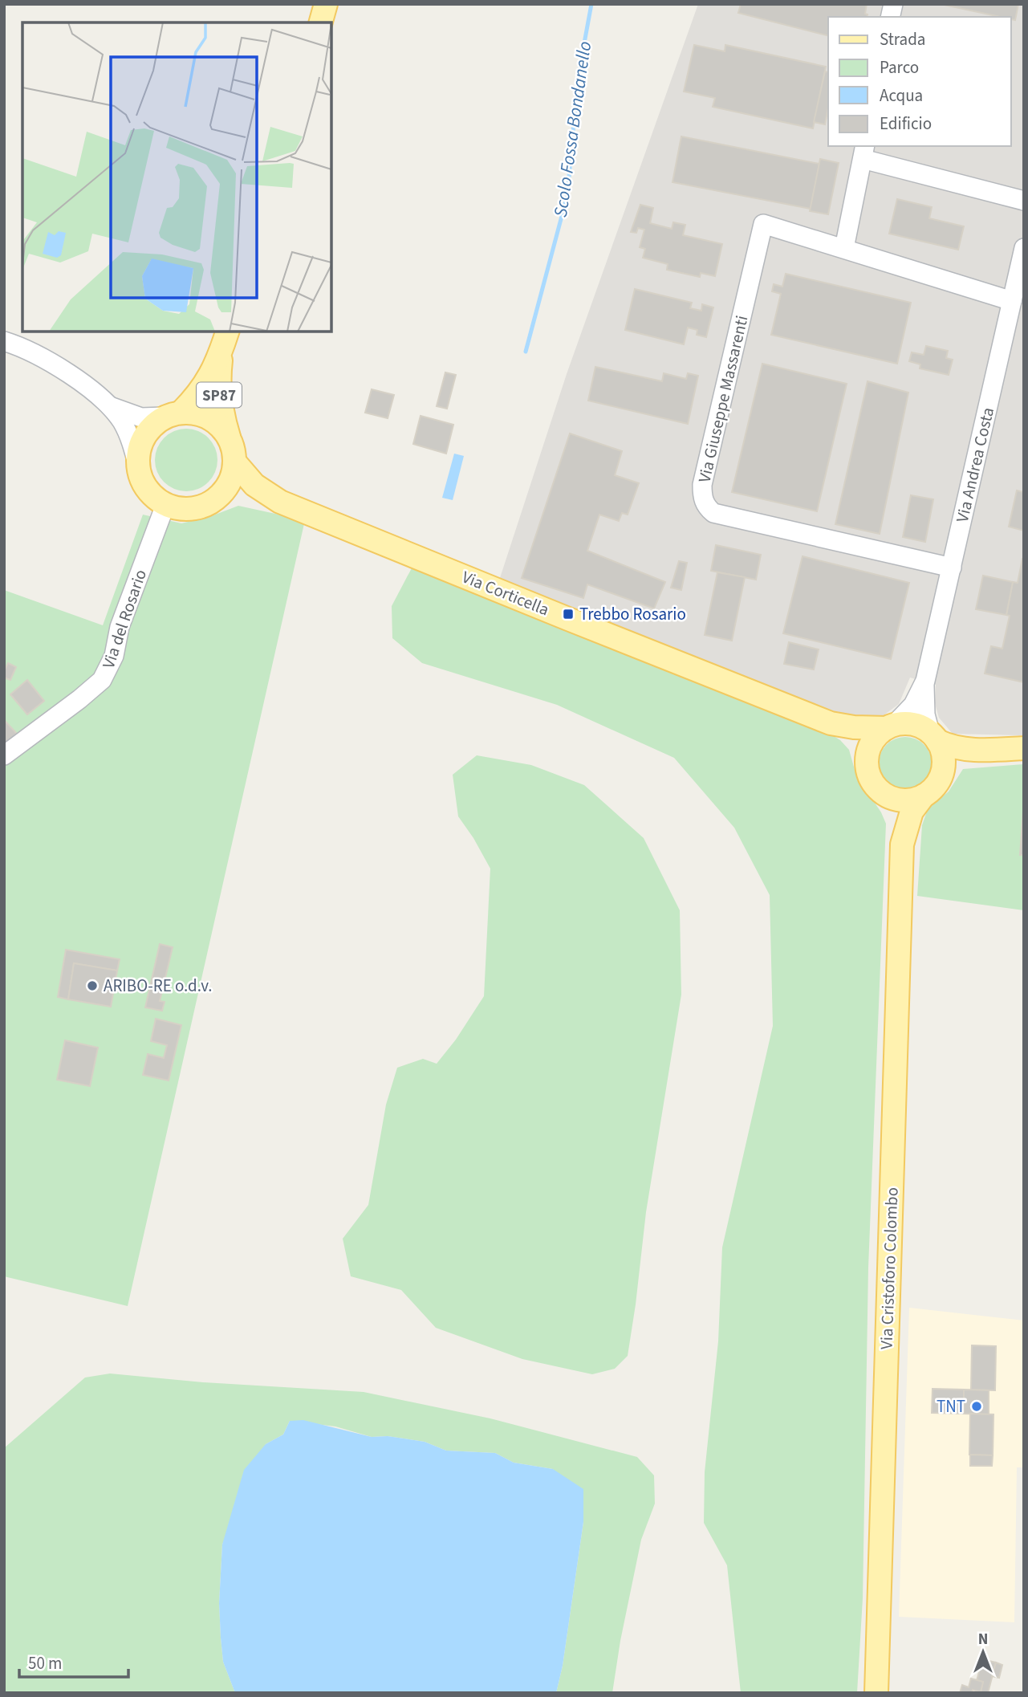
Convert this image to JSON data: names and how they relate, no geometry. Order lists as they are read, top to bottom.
{
  "streets": {
    "main road": ["SP87", "Via Corticella", "Via Cristoforo Colombo"],
    "street": ["Via Giuseppe Massarenti", "Via Andrea Costa", "Via del Rosario"]
  },
  "crossings": [
    ["SP87", "Via Corticella"],
    ["SP87", "Via del Rosario"],
    ["Via Giuseppe Massarenti", "Via Andrea Costa"],
    ["Via Andrea Costa", "Via Corticella"],
    ["Via Andrea Costa", "Via Cristoforo Colombo"],
    ["Via Corticella", "Via del Rosario"],
    ["Via Corticella", "Via Cristoforo Colombo"]
  ],
  "water": ["Scolo Fossa Bondanello"],
  "places": {
    "transit": ["Trebbo Rosario"],
    "other": ["ARIBO-RE o.d.v.", "TNT"]
  },
  "legend": [
    "Strada",
    "Parco",
    "Acqua",
    "Edificio"
  ],
  "scale_bar": "50 m",
  "north": "top"
}
